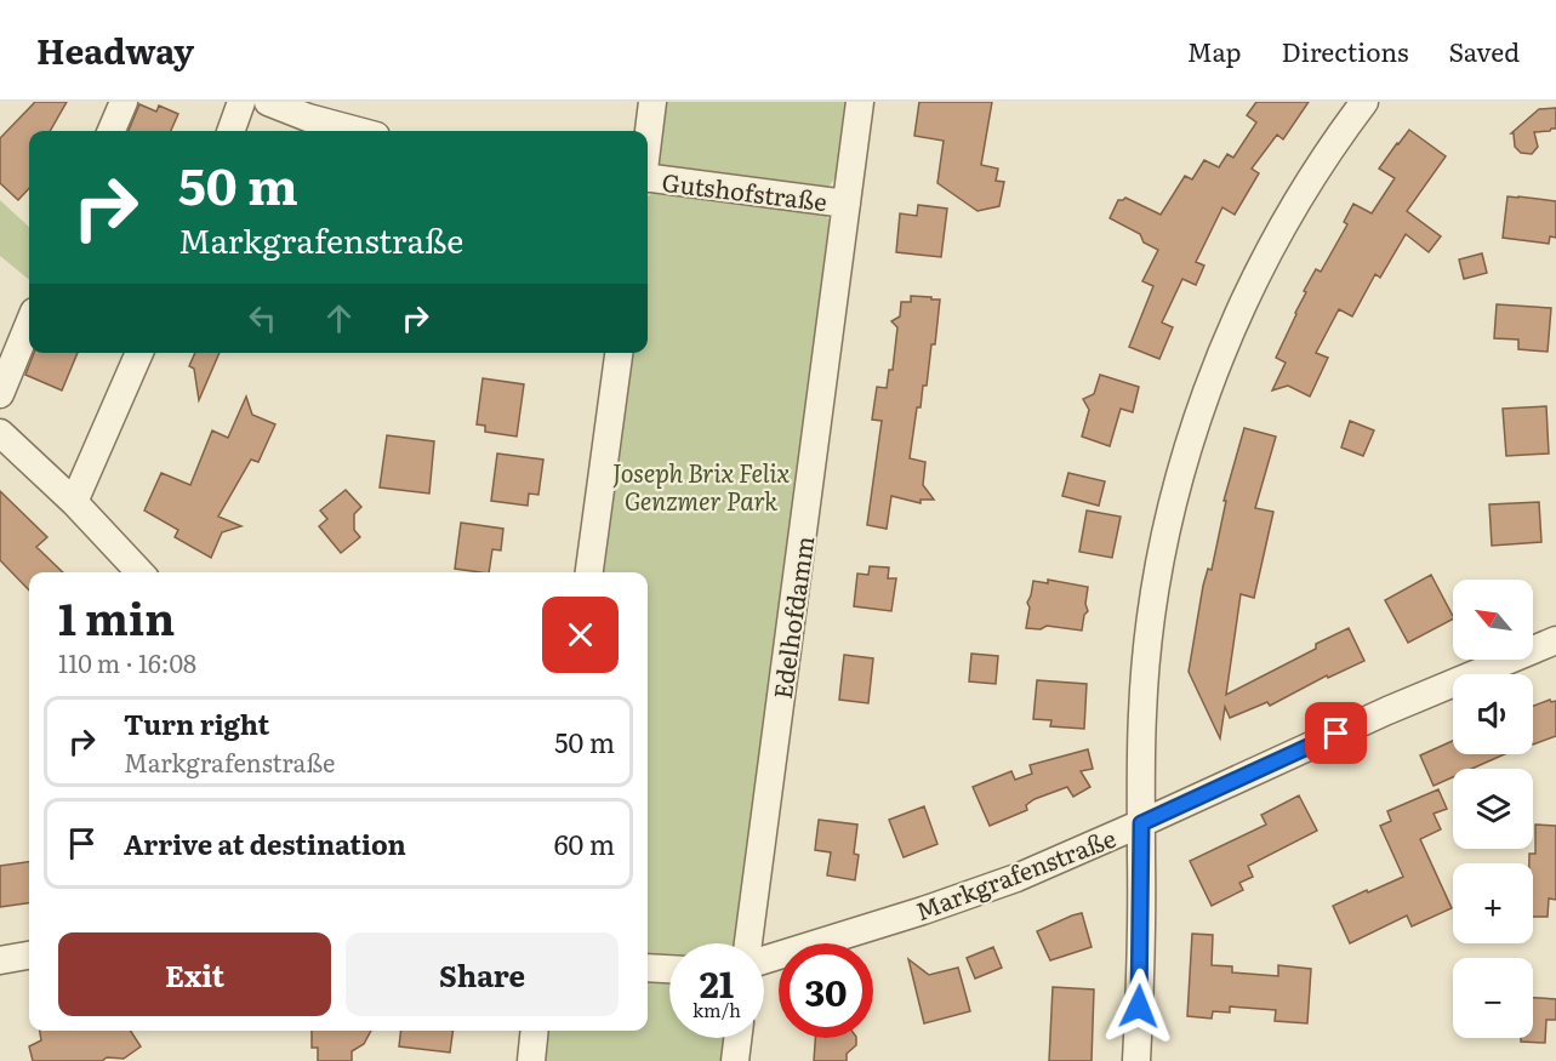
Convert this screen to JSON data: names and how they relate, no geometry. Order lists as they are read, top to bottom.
{
  "streets": {
    "street": ["Gutshofstraße", "Edelhofdamm", "Markgrafenstraße"]
  },
  "crossings": [
    ["Gutshofstraße", "Edelhofdamm"]
  ],
  "parks": ["Joseph Brix Felix Genzmer Park"],
  "north": "top left",
  "page": {
    "header": "Headway",
    "nav": ["Map", "Directions", "Saved"],
    "turn": ["50 m", "Markgrafenstraße"],
    "heading": ["1 min", "110 m · 16:08"],
    "map_buttons": ["+", "−"],
    "list": [
      {
        "name": "Turn right",
        "note": "Markgrafenstraße",
        "value": "50 m"
      },
      {
        "name": "Arrive at destination",
        "value": "60 m"
      }
    ],
    "buttons": ["Exit", "Share"],
    "speed": "21 km/h",
    "limit": "30"
  }
}
